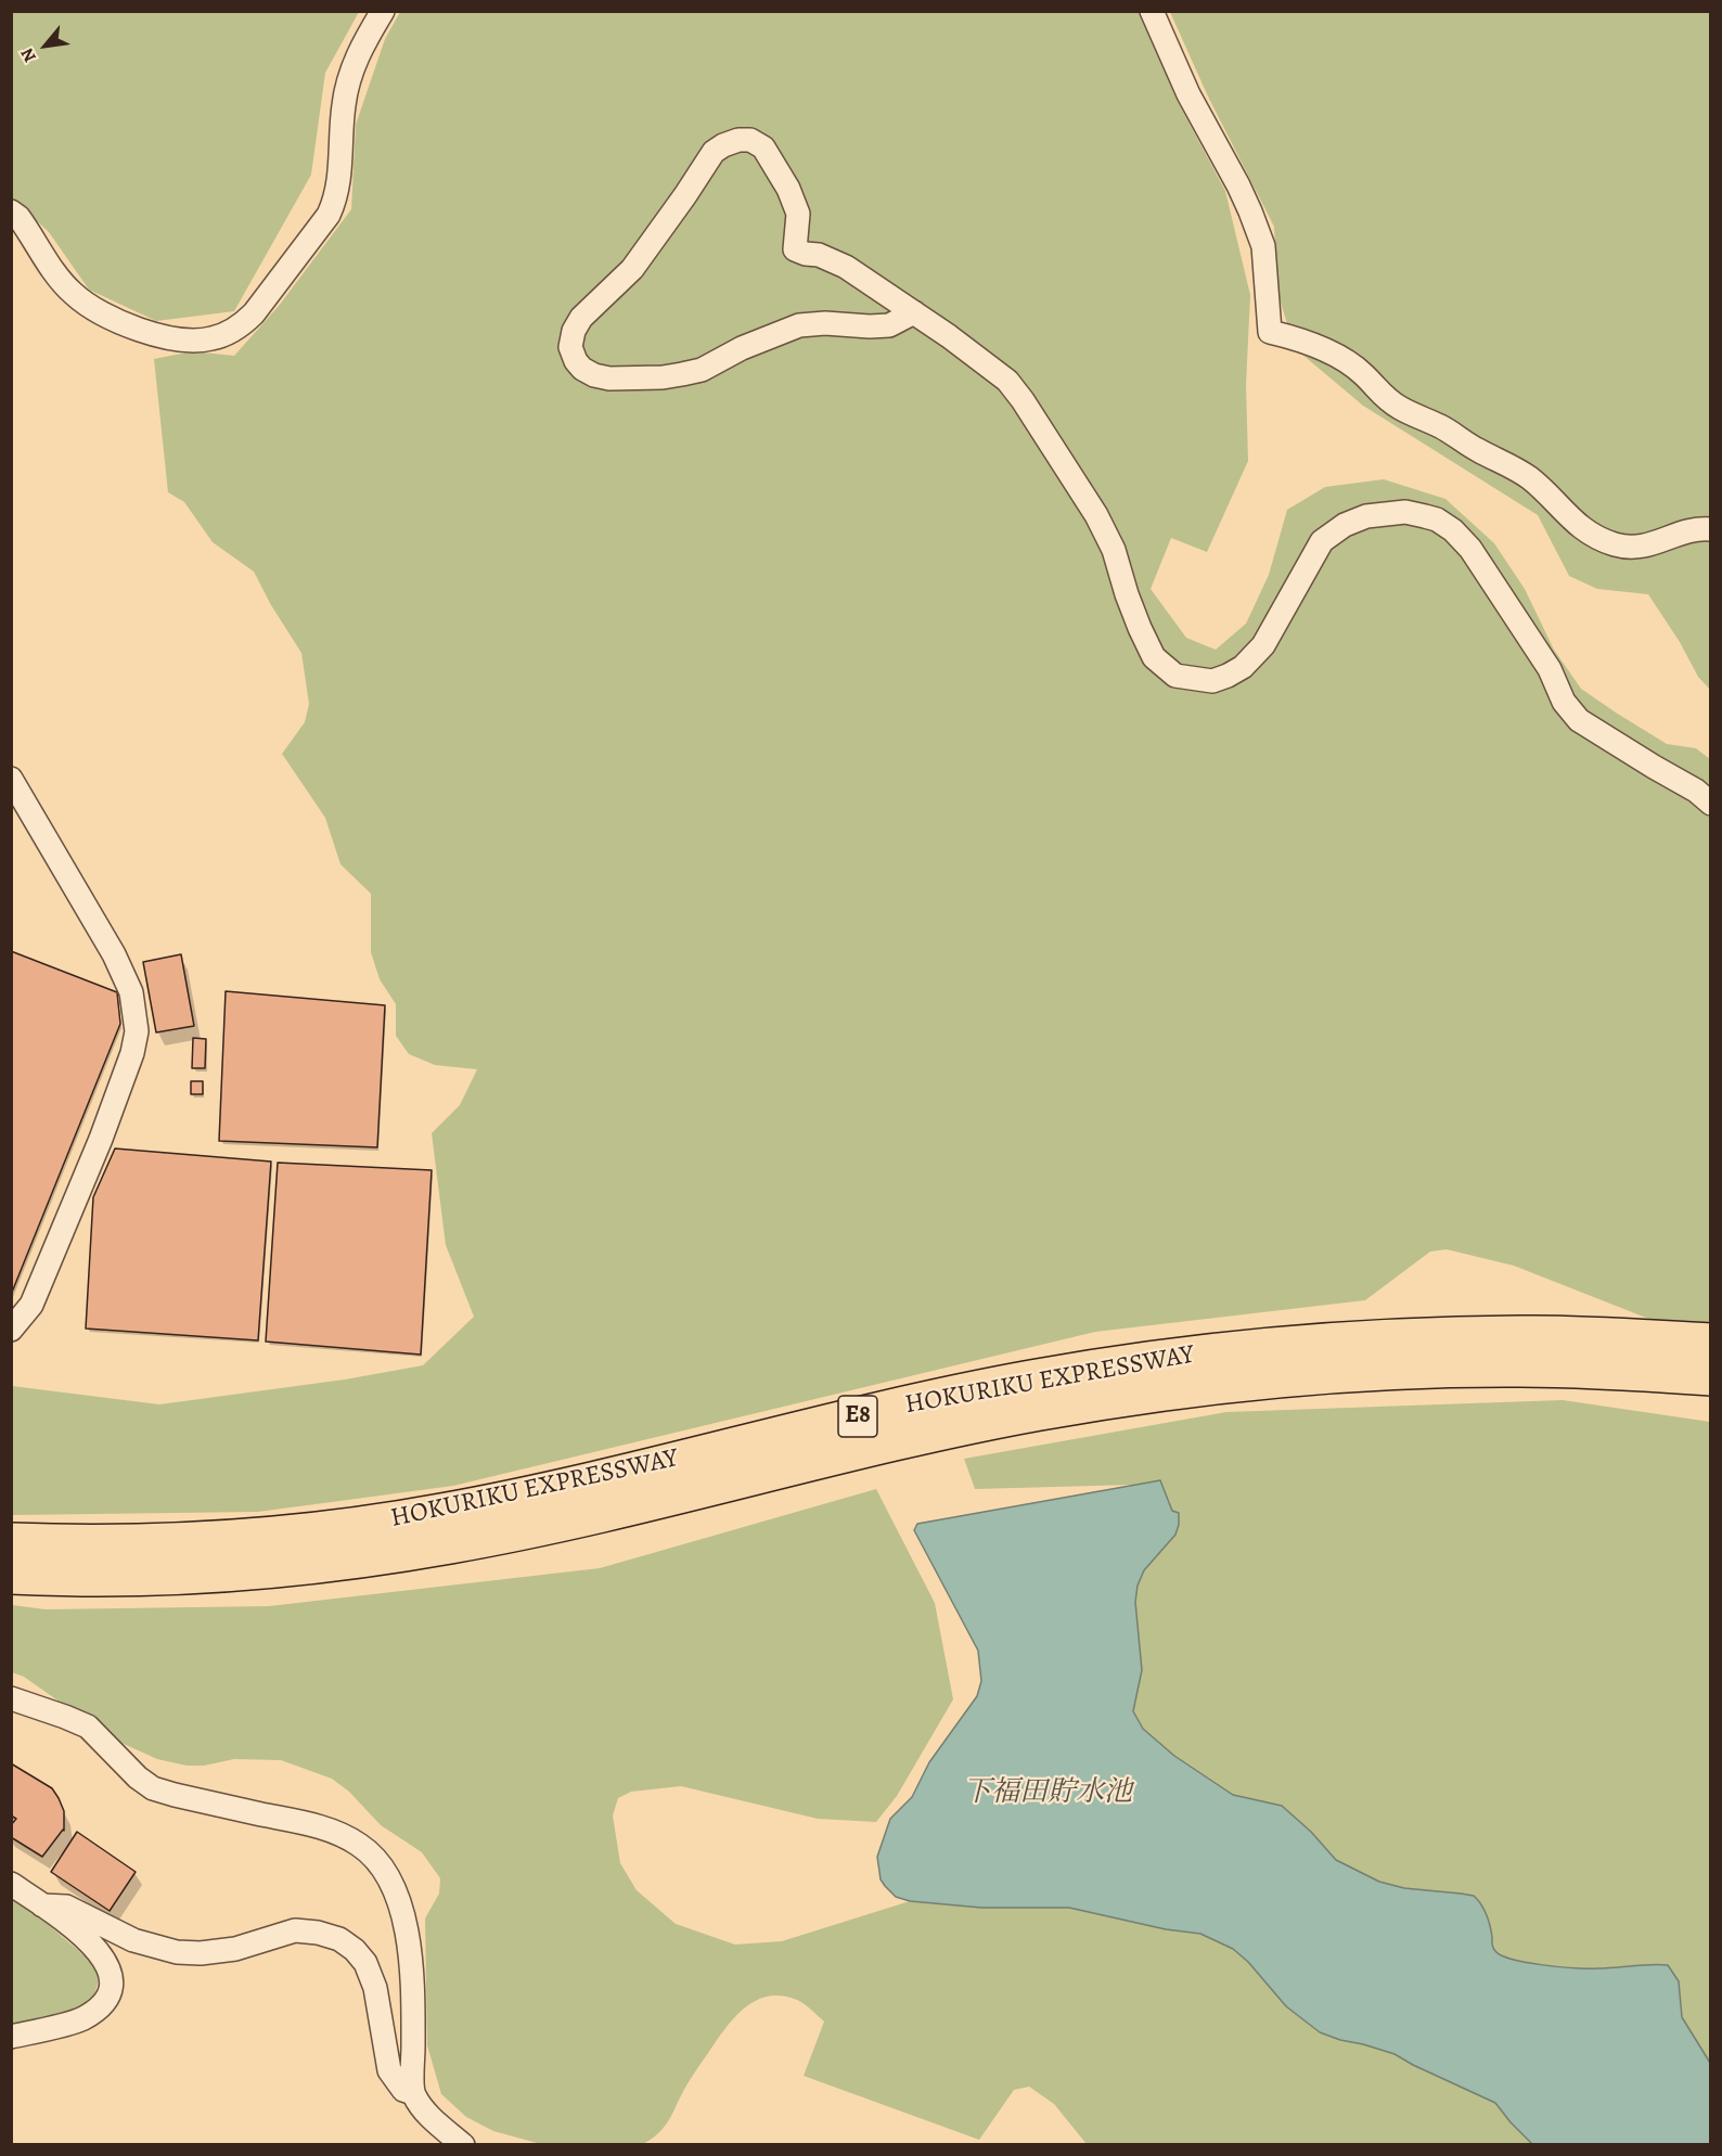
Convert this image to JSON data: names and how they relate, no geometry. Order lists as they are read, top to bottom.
{
  "streets": {
    "highway": ["HOKURIKU EXPRESSWAY", "E8"]
  },
  "water": ["下福田貯水池"],
  "north": "bottom left"
}
